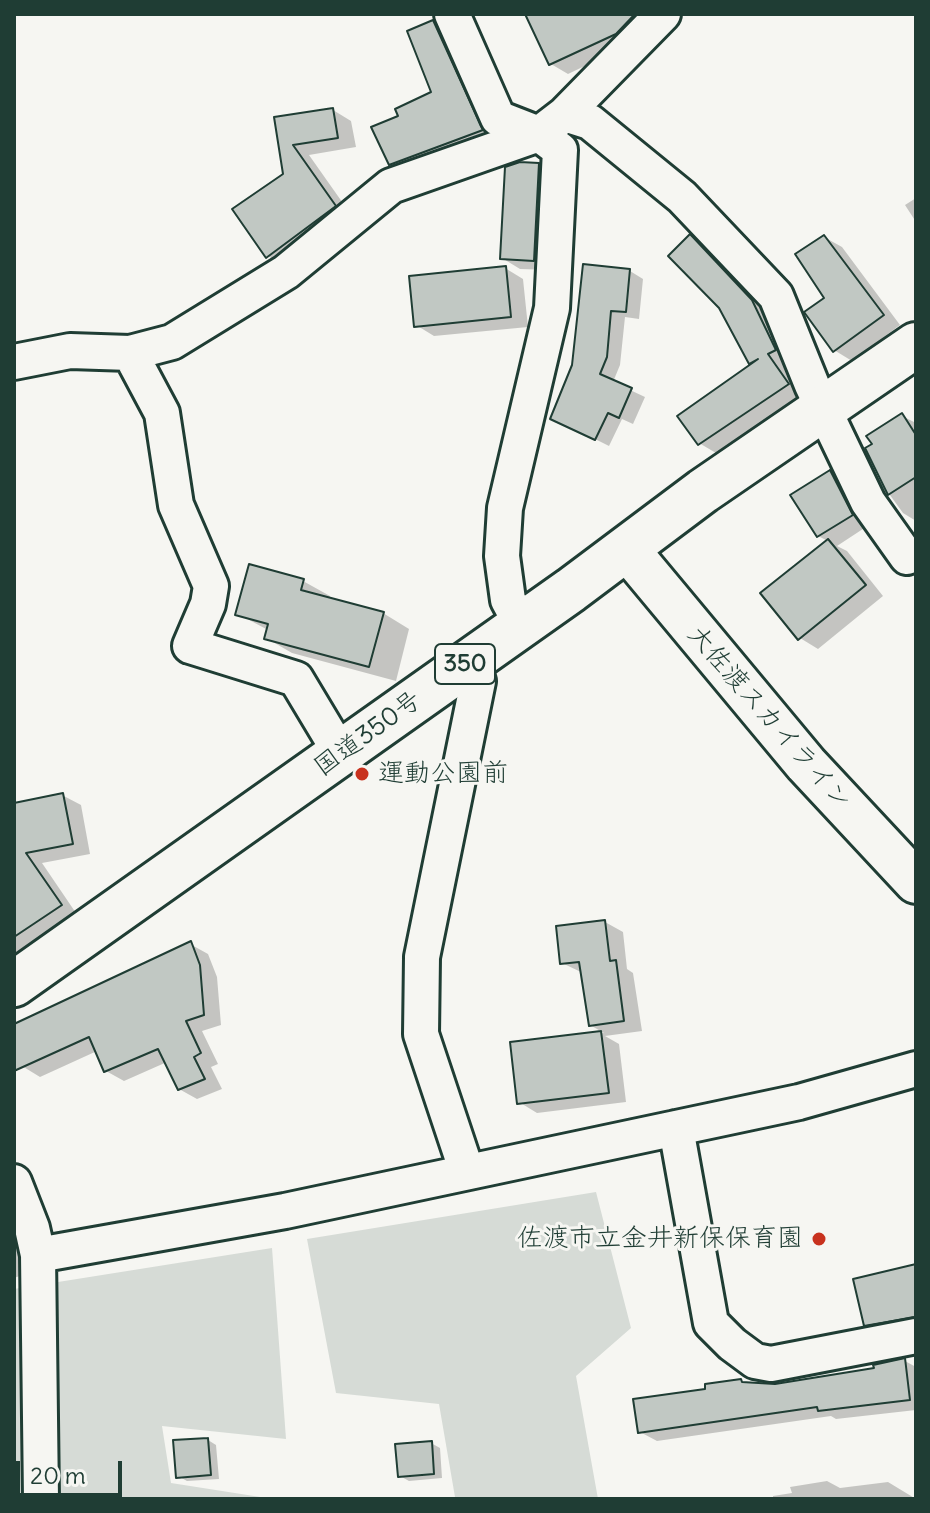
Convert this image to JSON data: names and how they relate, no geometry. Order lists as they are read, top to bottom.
{
  "streets": {
    "highway": ["350", "国道350号"],
    "street": ["大佐渡スカイライン"]
  },
  "crossings": [
    ["大佐渡スカイライン", "国道350号"]
  ],
  "places": ["運動公園前", "佐渡市立金井新保保育園"],
  "scale_bar": "20 m"
}
